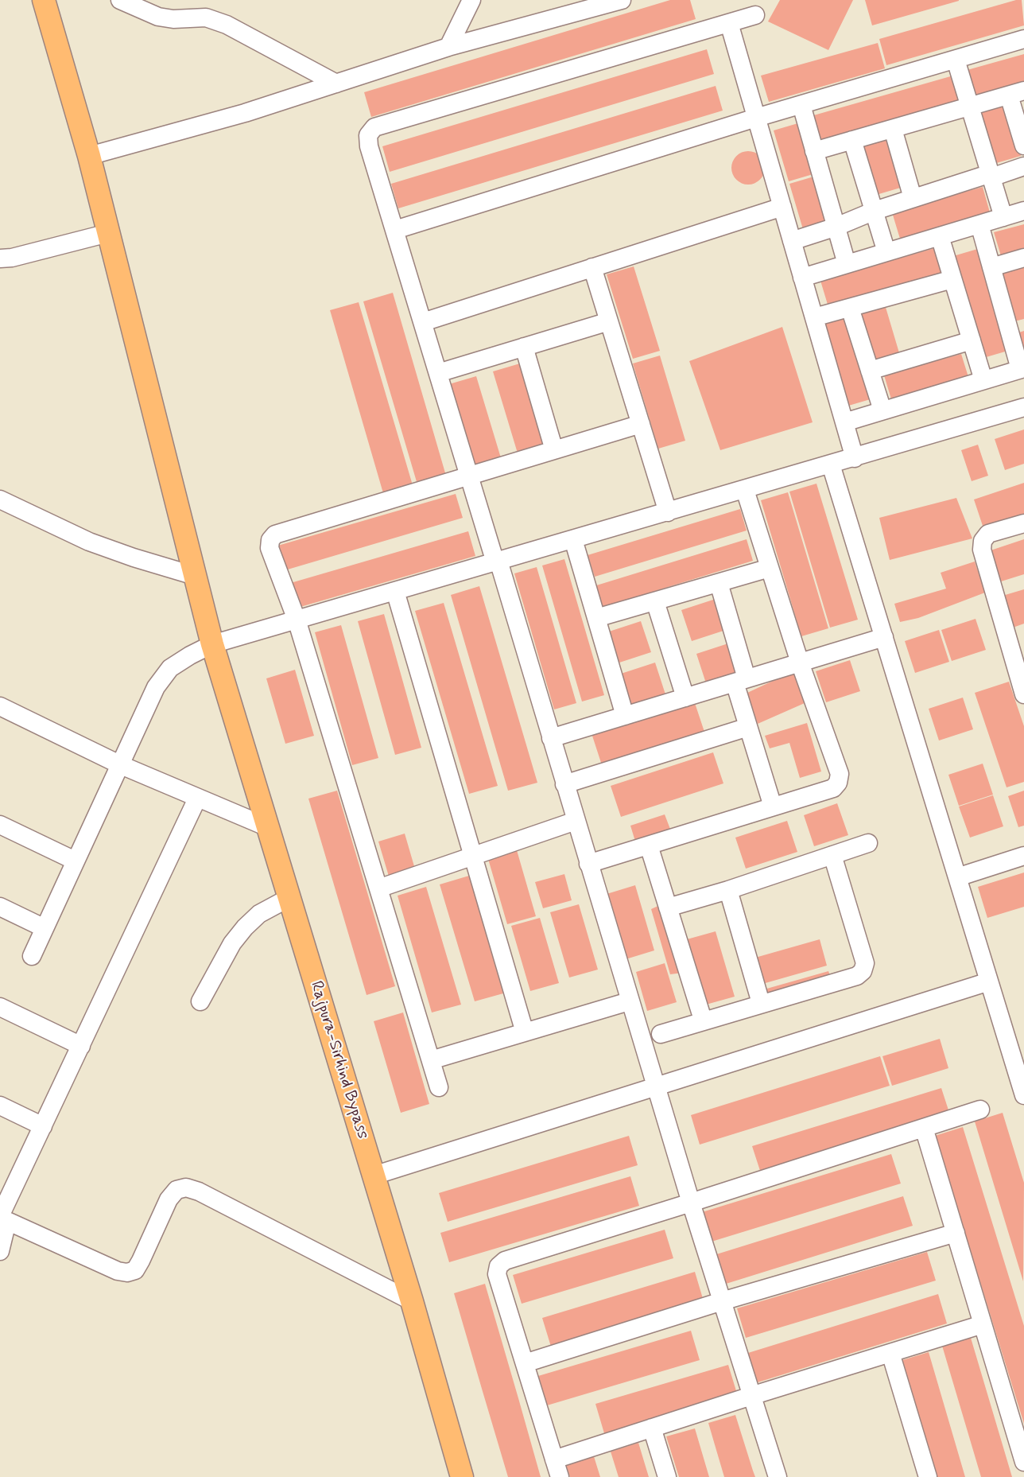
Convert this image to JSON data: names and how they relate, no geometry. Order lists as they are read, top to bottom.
{
  "streets": {
    "main road": ["Rajpura-Sirhind Bypass"]
  }
}
